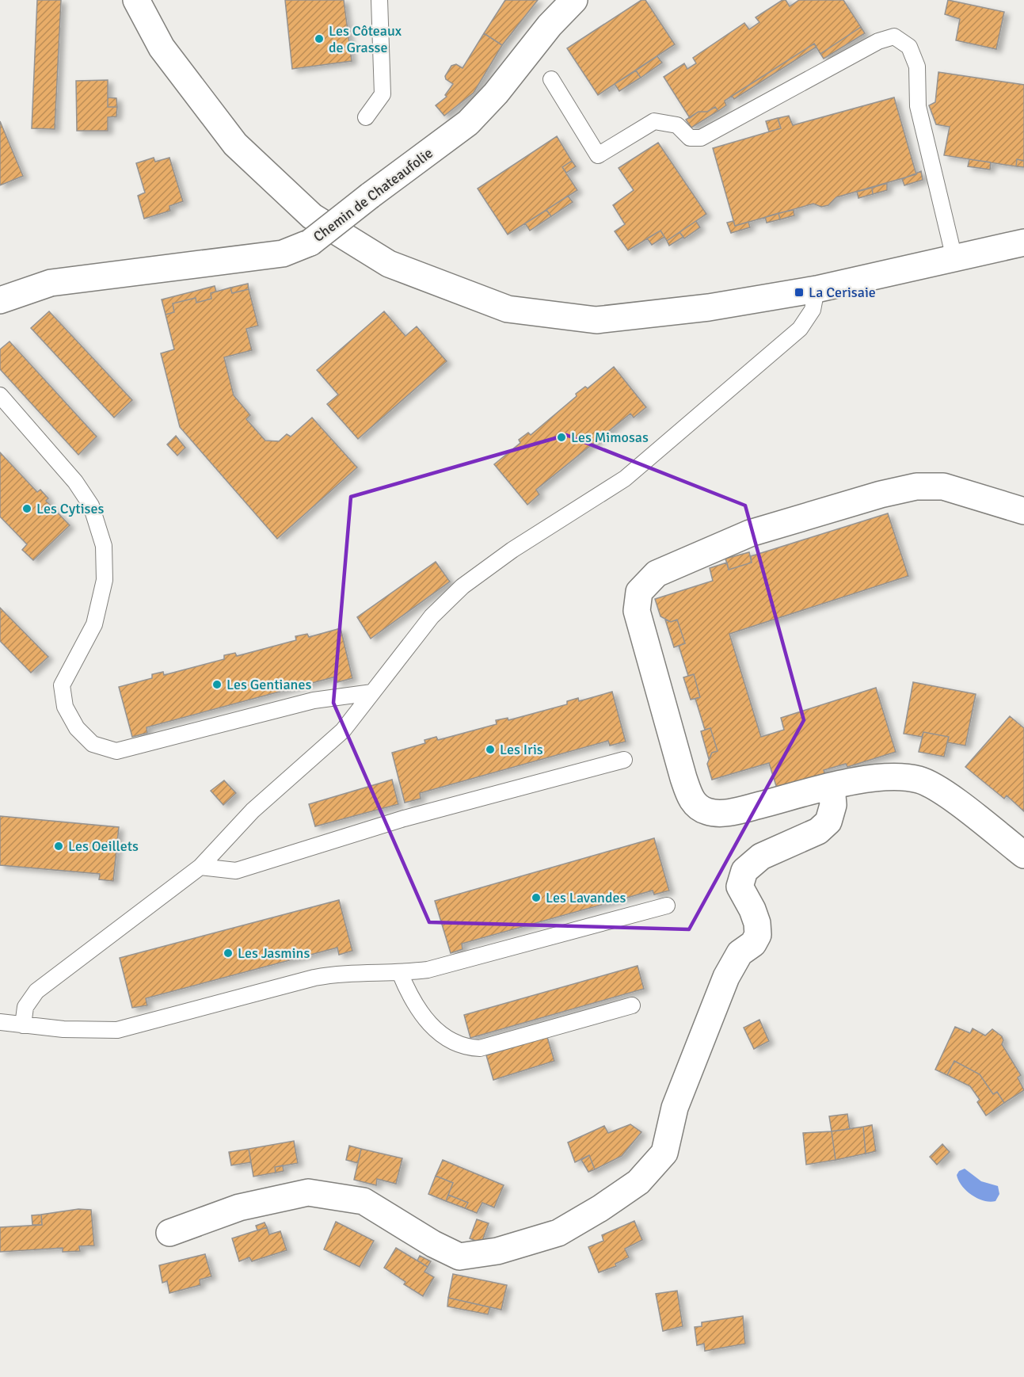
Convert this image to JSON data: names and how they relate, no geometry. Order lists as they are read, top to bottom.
{
  "streets": {
    "street": ["Chemin de Chateaufolie"]
  },
  "places": {
    "other": [
      "Les Côteaux de Grasse",
      "Les Mimosas",
      "Les Cytises",
      "Les Gentianes",
      "Les Iris",
      "Les Oeillets",
      "Les Lavandes",
      "Les Jasmins"
    ],
    "transit": ["La Cerisaie"]
  }
}
